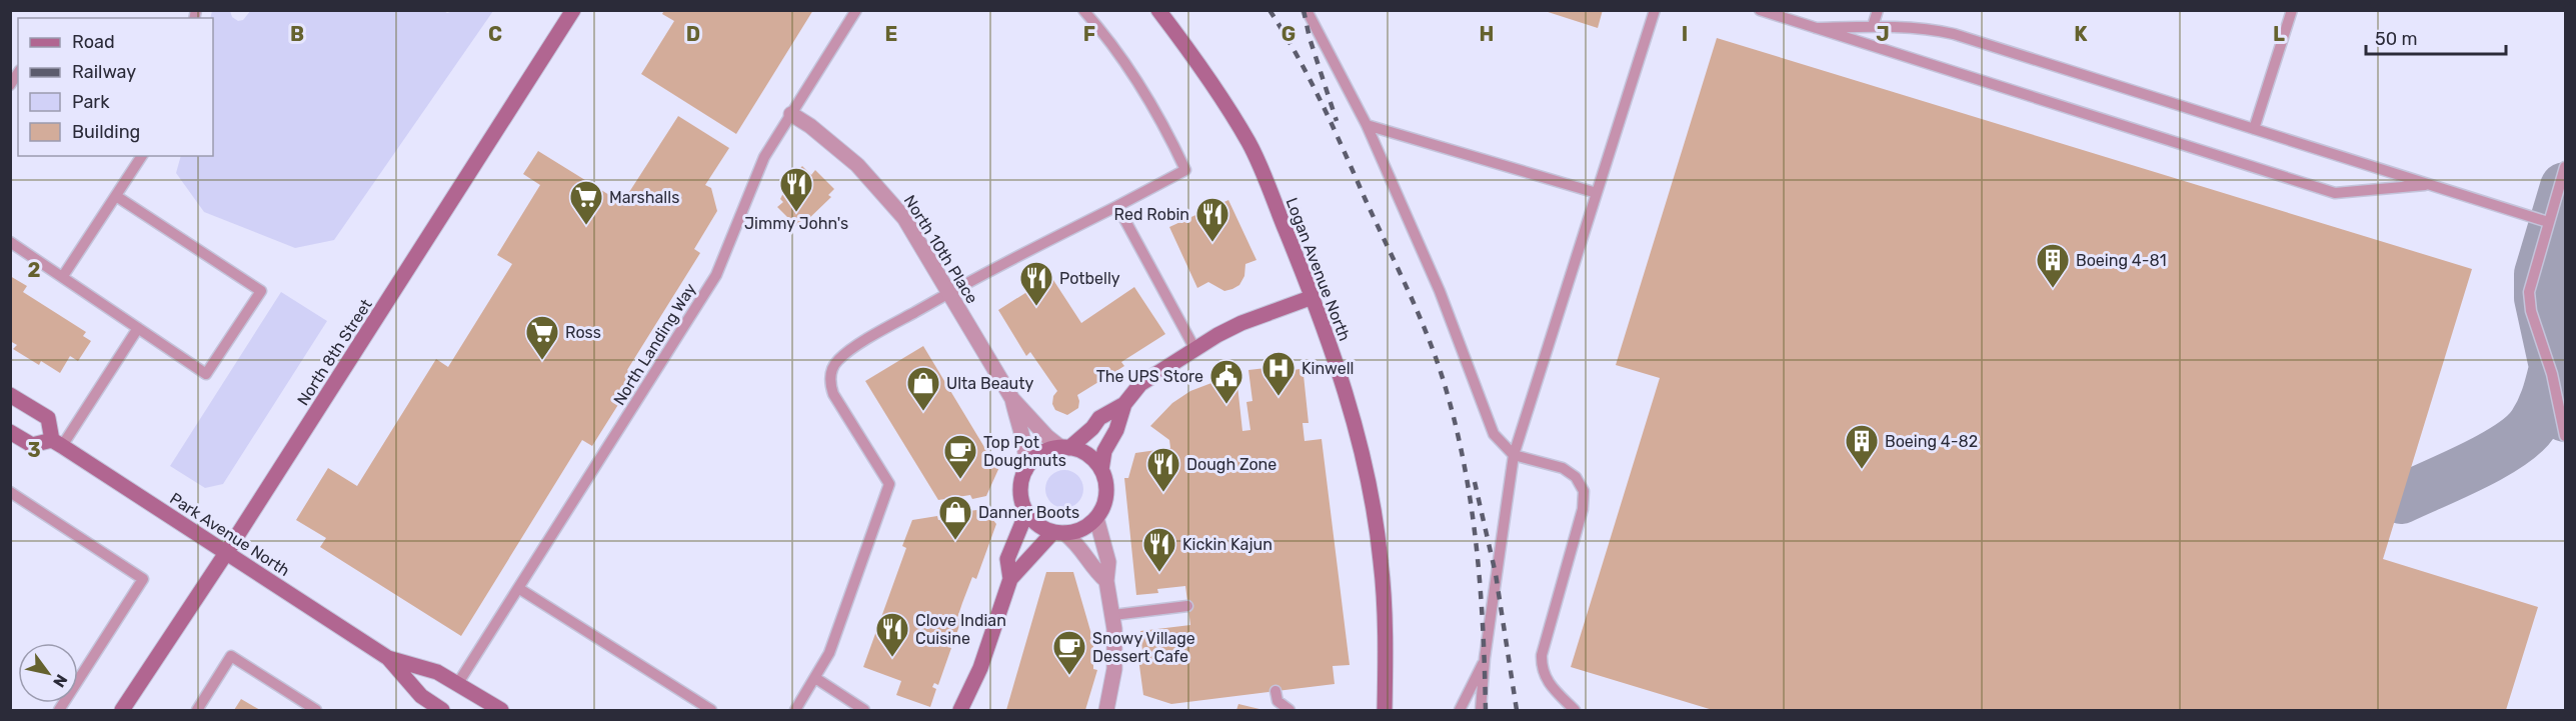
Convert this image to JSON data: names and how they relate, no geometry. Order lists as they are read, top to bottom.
{
  "streets": {
    "street": [
      "North 10th Place",
      "Logan Avenue North",
      "North 8th Street",
      "Park Avenue North"
    ],
    "lane": ["North Landing Way"]
  },
  "crossings": [
    ["North 10th Place", "North Landing Way"],
    ["North Landing Way", "Park Avenue North"],
    ["North 8th Street", "Park Avenue North"]
  ],
  "places": {
    "restaurant": [
      "Jimmy John's",
      "Red Robin",
      "Potbelly",
      "Dough Zone",
      "Kickin Kajun",
      "Clove Indian Cuisine"
    ],
    "supermarket": ["Marshalls", "Ross"],
    "building": ["Boeing 4-81", "Boeing 4-82"],
    "hospital": ["Kinwell"],
    "public building": ["The UPS Store"],
    "shop": ["Ulta Beauty", "Danner Boots"],
    "cafe": ["Top Pot Doughnuts", "Snowy Village Dessert Cafe"]
  },
  "legend": [
    "Road",
    "Railway",
    "Park",
    "Building"
  ],
  "scale_bar": "50 m",
  "north": "bottom right",
  "grid": {
    "columns": [
      "B",
      "C",
      "D",
      "E",
      "F",
      "G",
      "H",
      "I",
      "J",
      "K",
      "L"
    ],
    "rows": ["2", "3"]
  }
}
